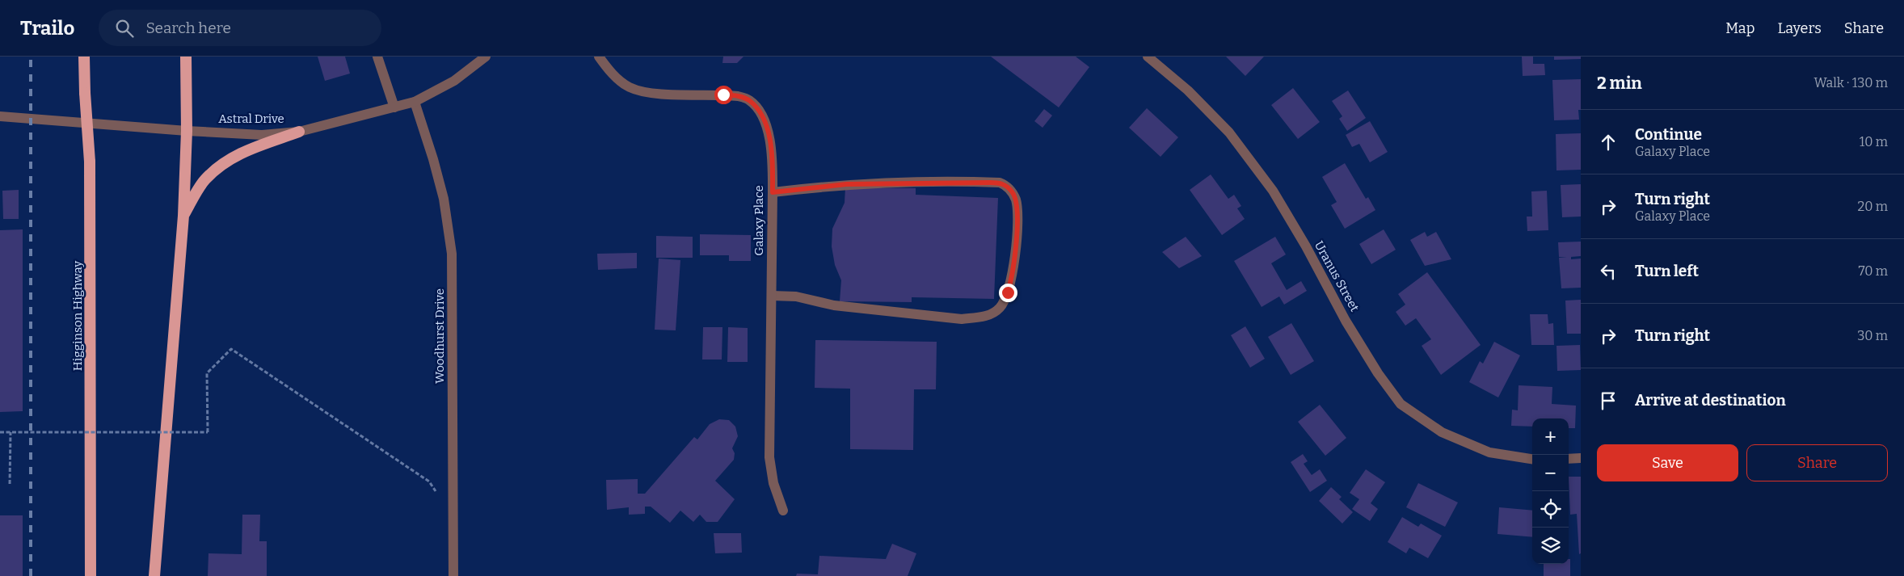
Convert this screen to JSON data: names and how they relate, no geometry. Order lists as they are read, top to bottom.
{
  "streets": {
    "highway": ["Higginson Highway"],
    "street": [
      "Astral Drive",
      "Galaxy Place",
      "Uranus Street",
      "Woodhurst Drive"
    ]
  },
  "crossings": [
    ["Astral Drive", "Woodhurst Drive"]
  ],
  "page": {
    "header": "Trailo",
    "search": "Search here",
    "nav": ["Map", "Layers", "Share"],
    "heading": ["2 min", "Walk · 130 m"],
    "list": [
      ["Continue", "Galaxy Place", "10 m"],
      ["Turn right", "Galaxy Place", "20 m"],
      ["Turn left", "70 m"],
      ["Turn right", "30 m"],
      "Arrive at destination"
    ],
    "map_buttons": ["+", "−"],
    "buttons": ["Save", "Share"]
  }
}
